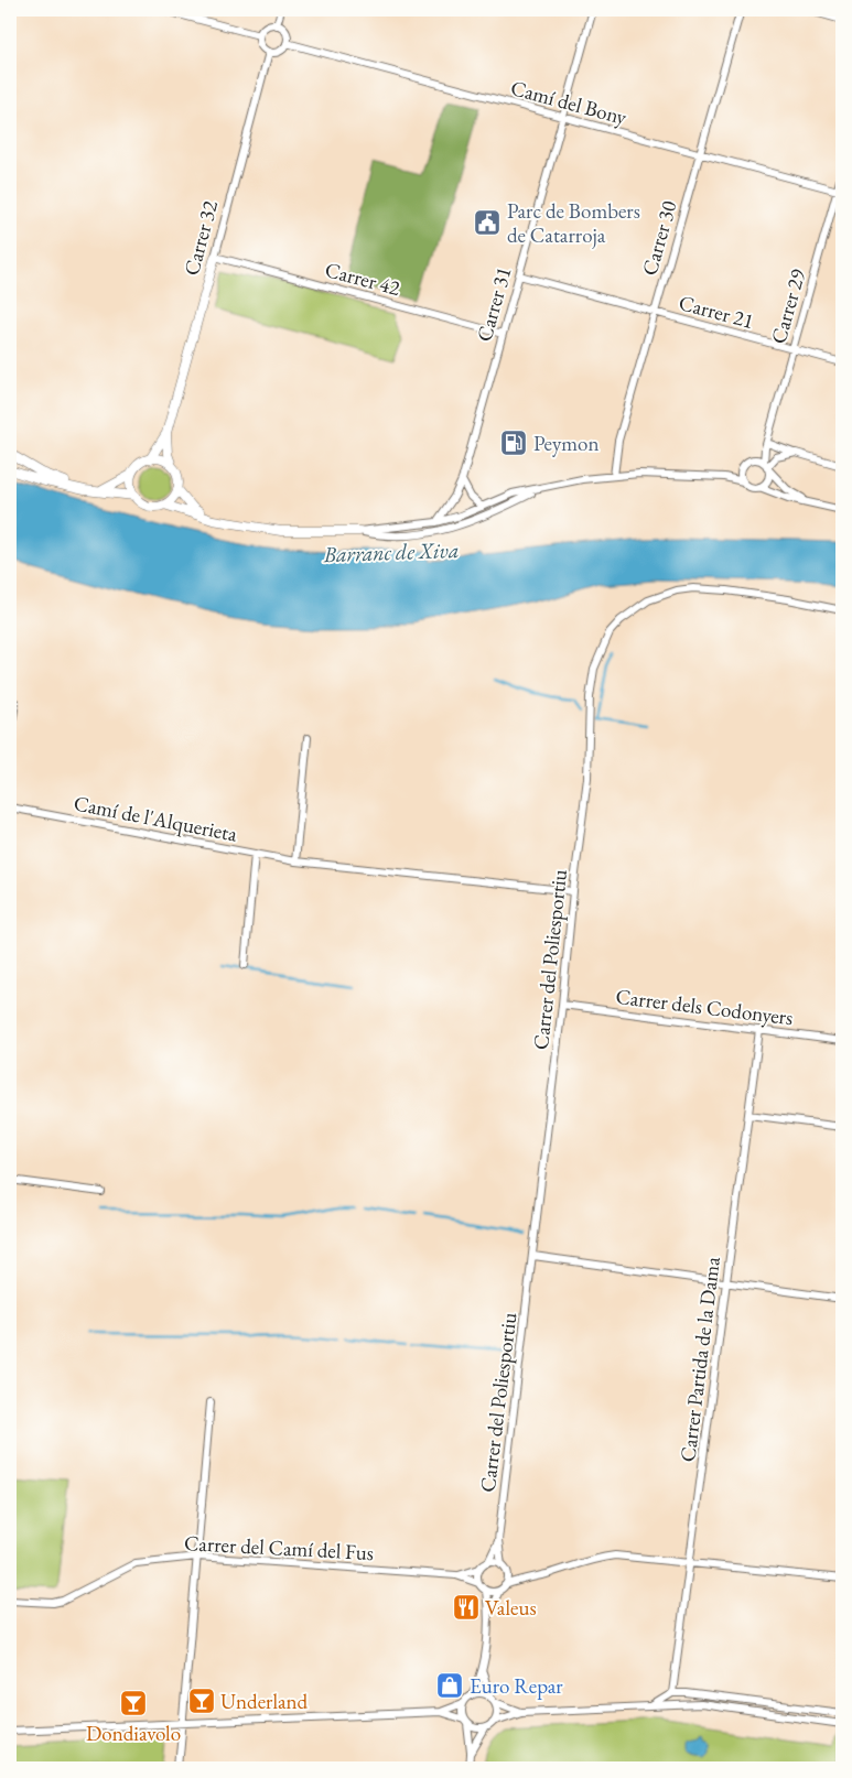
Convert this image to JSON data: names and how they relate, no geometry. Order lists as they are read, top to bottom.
{
  "streets": {
    "street": [
      "Camí del Bony",
      "Carrer 32",
      "Carrer 30",
      "Carrer 42",
      "Carrer 31",
      "Carrer 29",
      "Carrer 21",
      "Camí de l'Alquerieta",
      "Carrer del Poliesportiu",
      "Carrer dels Codonyers",
      "Carrer Partida de la Dama",
      "Carrer del Camí del Fus"
    ]
  },
  "crossings": [
    ["Camí del Bony", "Carrer 32"],
    ["Camí del Bony", "Carrer 30"],
    ["Camí del Bony", "Carrer 31"],
    ["Camí del Bony", "Carrer 29"],
    ["Carrer 32", "Carrer 42"],
    ["Carrer 30", "Carrer 21"],
    ["Carrer 42", "Carrer 31"],
    ["Carrer 31", "Carrer 21"],
    ["Carrer 29", "Carrer 21"],
    ["Camí de l'Alquerieta", "Carrer del Poliesportiu"],
    ["Carrer del Poliesportiu", "Carrer dels Codonyers"],
    ["Carrer del Poliesportiu", "Carrer del Camí del Fus"],
    ["Carrer dels Codonyers", "Carrer Partida de la Dama"]
  ],
  "water": ["Barranc de Xiva"],
  "places": {
    "public building": ["Parc de Bombers de Catarroja"],
    "fuel station": ["Peymon"],
    "restaurant": ["Valeus"],
    "shop": ["Euro Repar"],
    "bar": ["Underland", "Dondiavolo"]
  }
}
